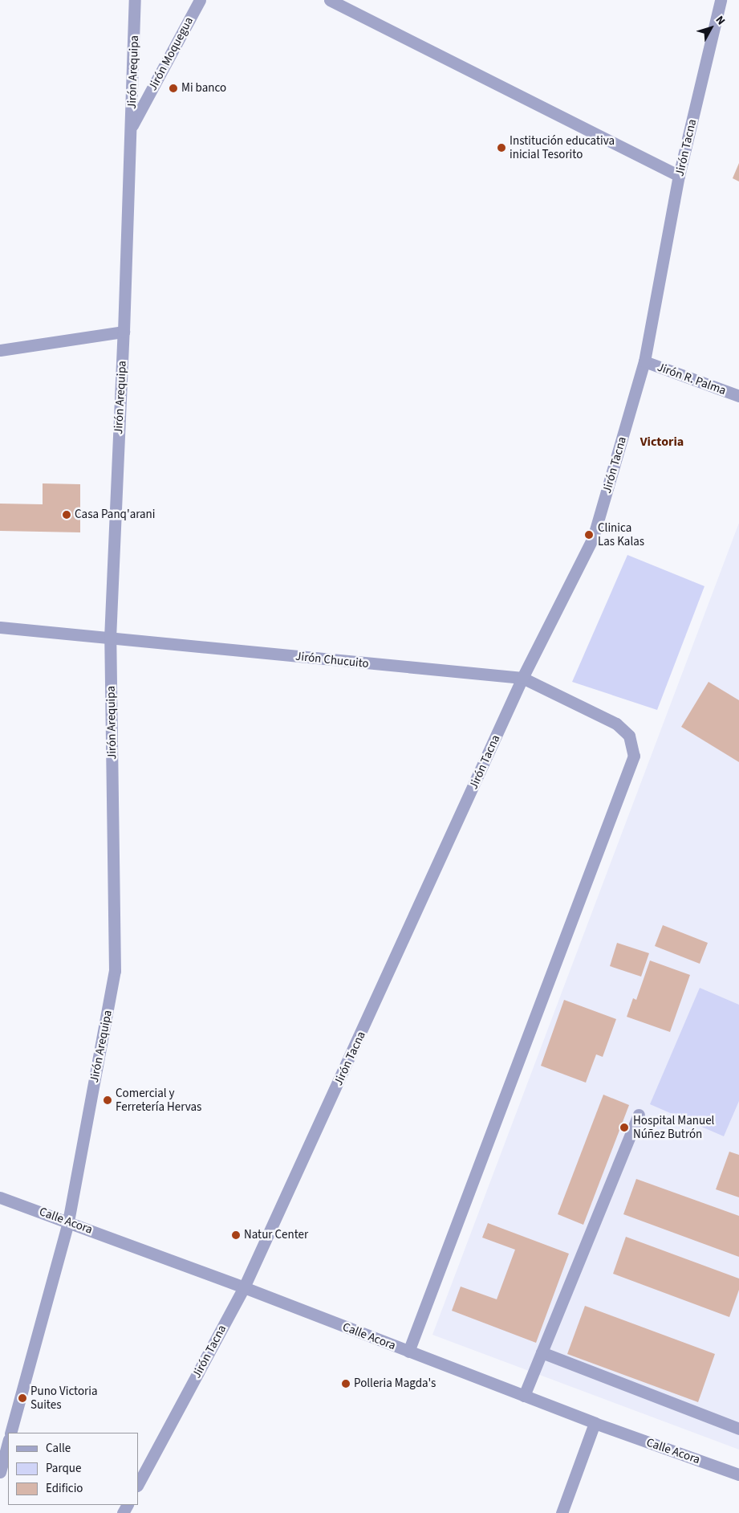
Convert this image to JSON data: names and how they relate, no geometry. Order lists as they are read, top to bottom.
{
  "streets": {
    "street": [
      "Jirón Moquegua",
      "Jirón Arequipa",
      "Jirón Tacna",
      "Jirón R. Palma",
      "Jirón Chucuito",
      "Calle Acora"
    ]
  },
  "crossings": [
    ["Jirón Moquegua", "Jirón Arequipa"],
    ["Jirón Arequipa", "Jirón Chucuito"],
    ["Jirón Arequipa", "Calle Acora"],
    ["Jirón Tacna", "Jirón R. Palma"],
    ["Jirón Tacna", "Jirón Chucuito"],
    ["Jirón Tacna", "Calle Acora"],
    ["Jirón Chucuito", "Calle Acora"]
  ],
  "districts": ["Victoria"],
  "places": [
    "Mi banco",
    "Institución educativa inicial Tesorito",
    "Casa Panq'arani",
    "Clinica Las Kalas",
    "Comercial y Ferretería Hervas",
    "Hospital Manuel Núñez Butrón",
    "Natur Center",
    "Polleria Magda's",
    "Puno Victoria Suites"
  ],
  "legend": ["Calle", "Parque", "Edificio"],
  "north": "top right"
}
